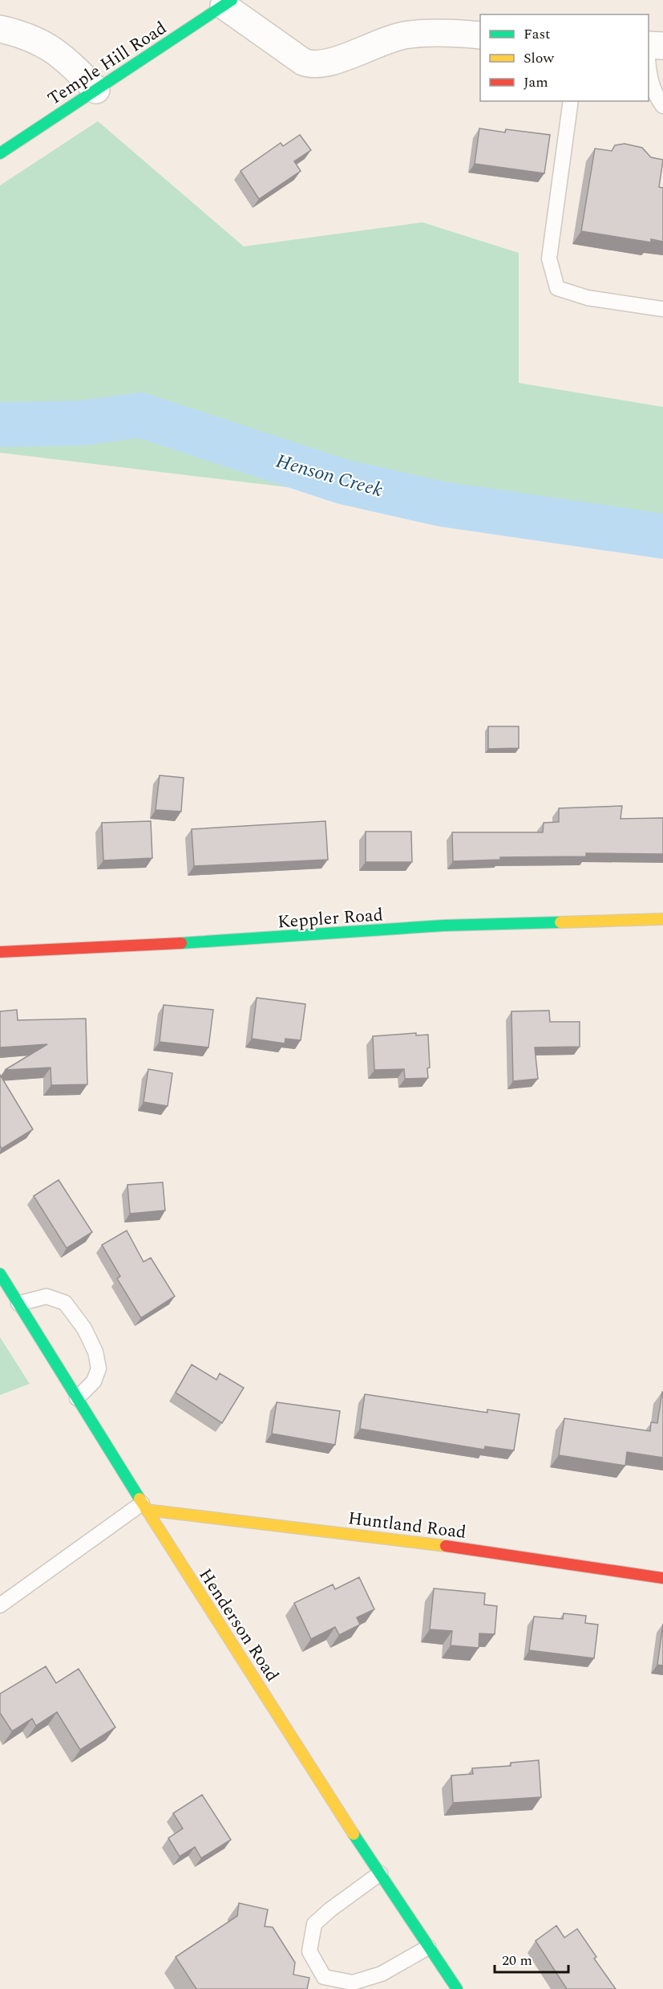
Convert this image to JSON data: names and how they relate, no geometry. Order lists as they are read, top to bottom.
{
  "streets": {
    "street": [
      "Temple Hill Road",
      "Keppler Road",
      "Huntland Road",
      "Henderson Road"
    ]
  },
  "crossings": [
    ["Huntland Road", "Henderson Road"]
  ],
  "water": ["Henson Creek"],
  "legend": ["Fast", "Slow", "Jam"],
  "scale_bar": "20 m"
}
